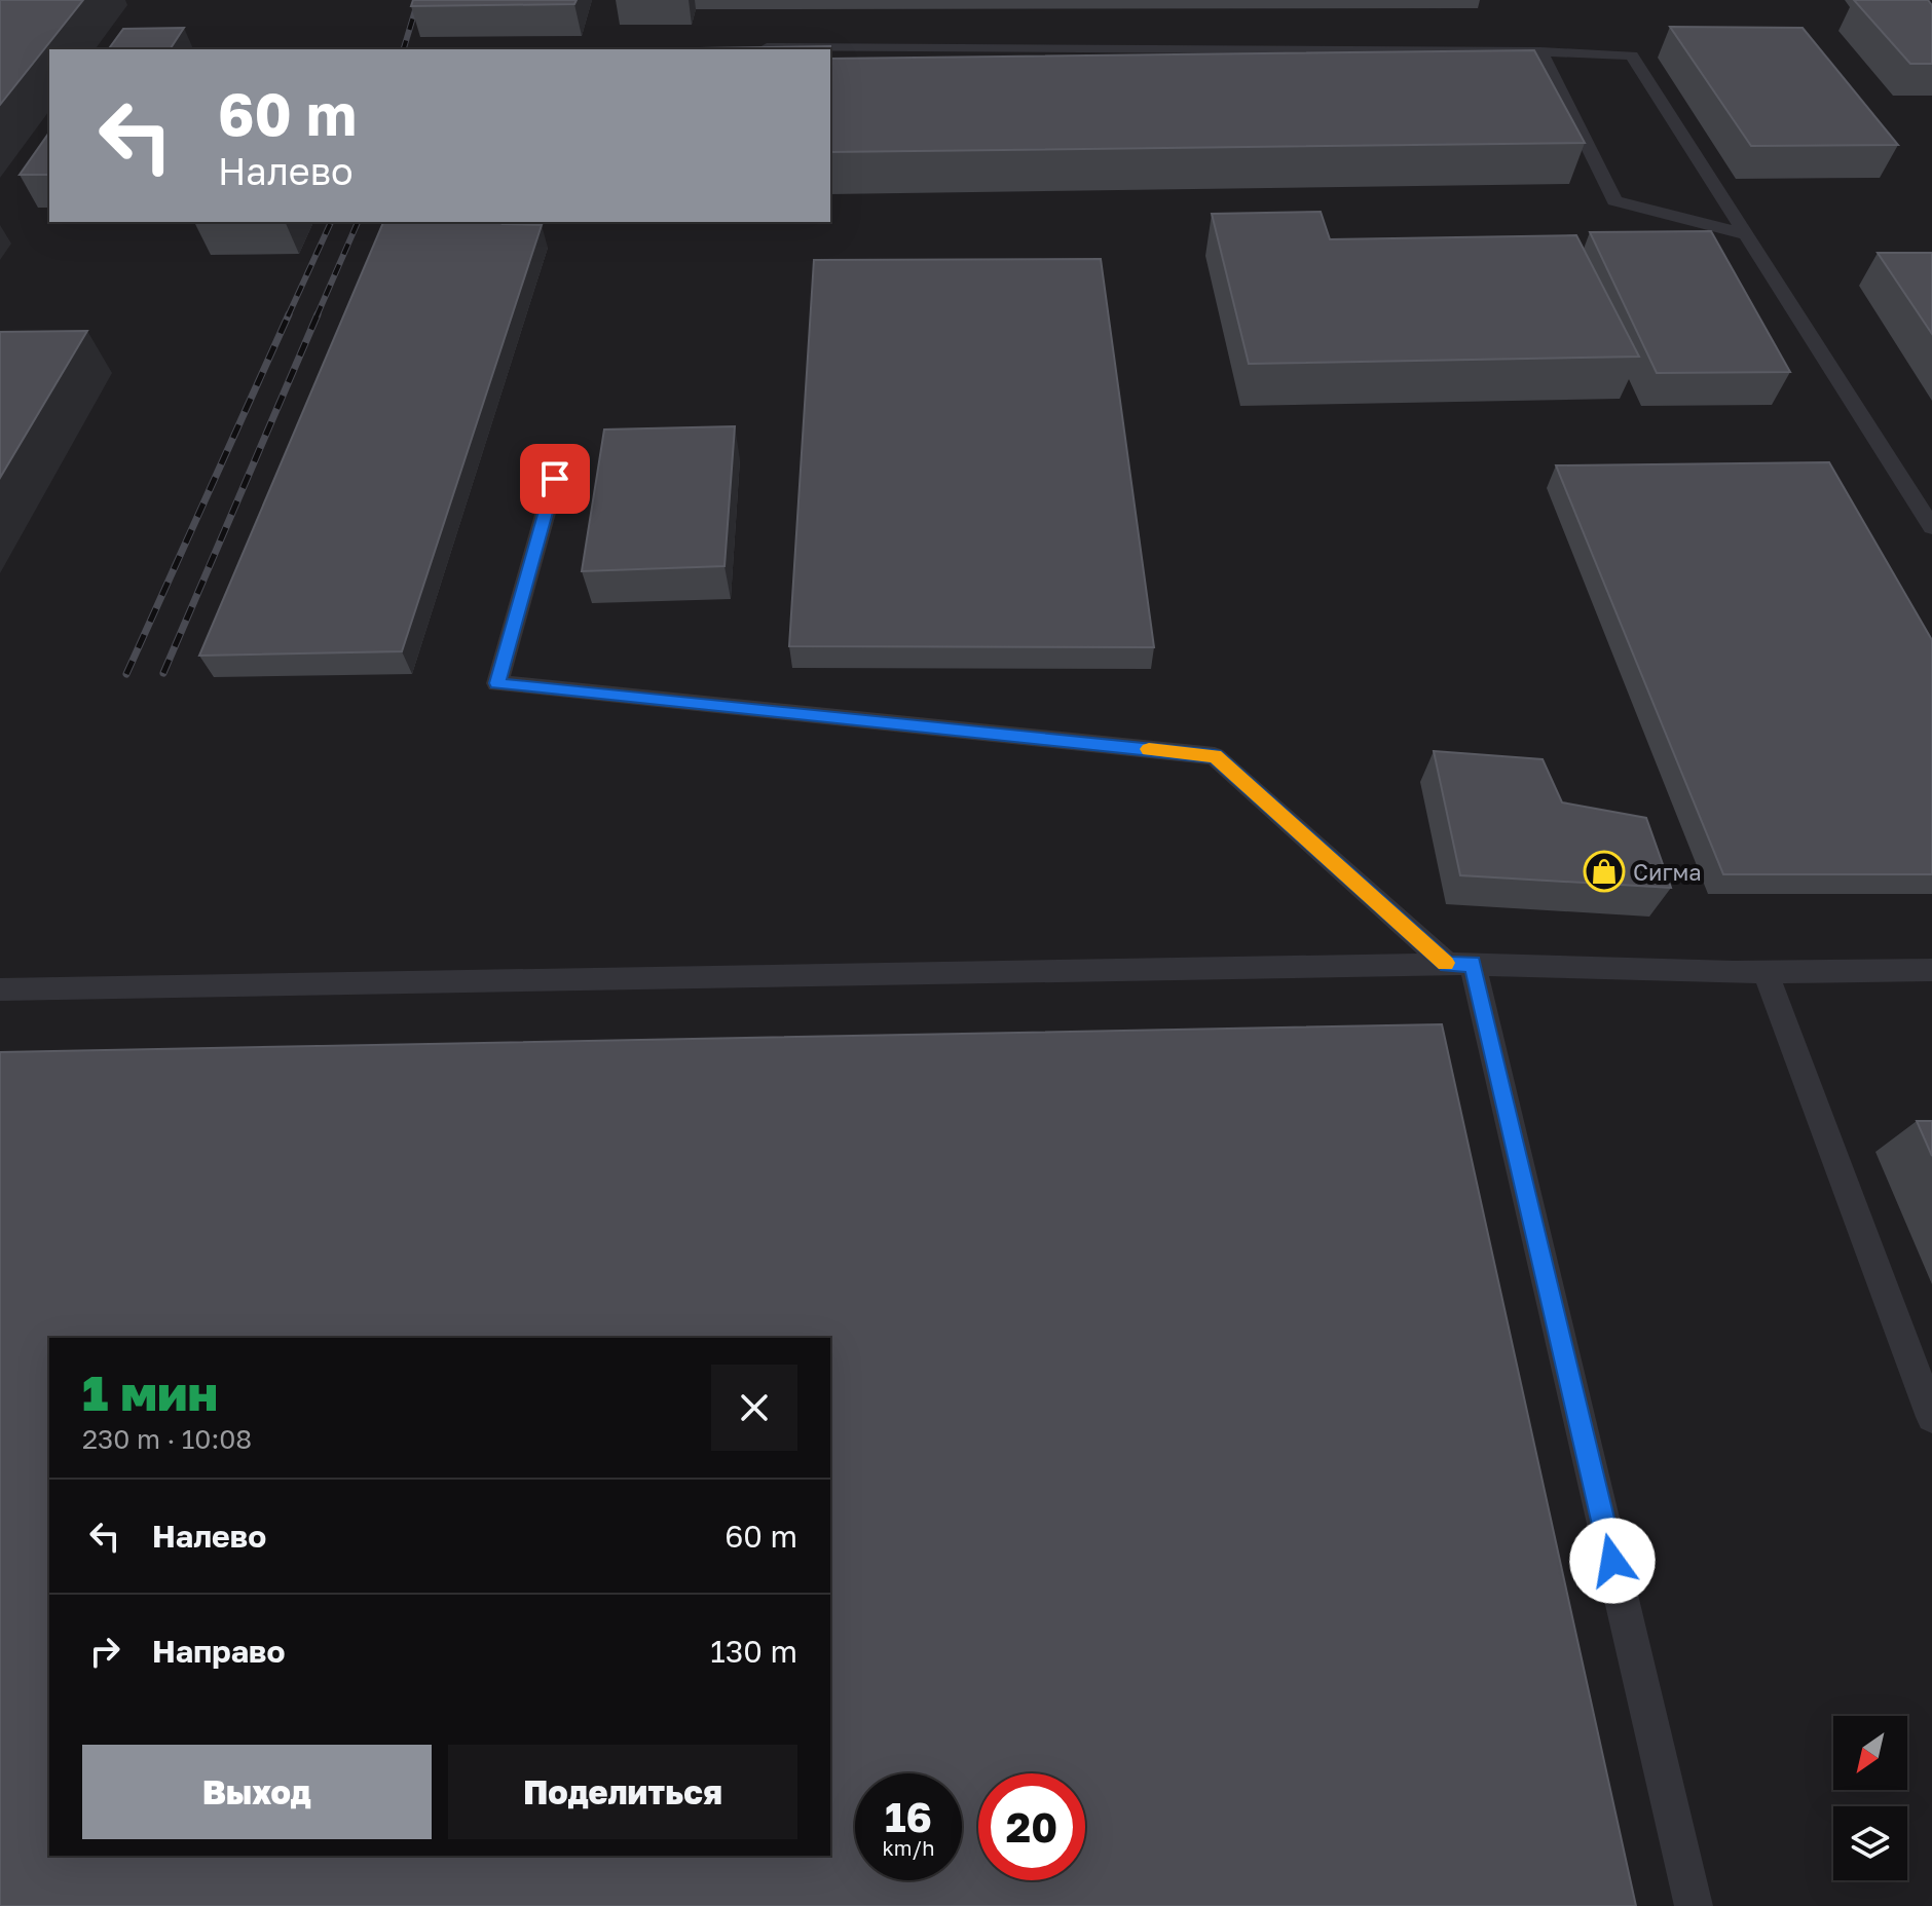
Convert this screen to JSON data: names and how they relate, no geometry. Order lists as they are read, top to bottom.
{
  "places": {
    "shop": ["Сигма"]
  },
  "north": "bottom left",
  "page": {
    "turn": ["60 m", "Налево"],
    "heading": ["1 мин", "230 m · 10:08"],
    "list": [
      {
        "name": "Налево",
        "value": "60 m"
      },
      {
        "name": "Направо",
        "value": "130 m"
      }
    ],
    "buttons": ["Выход", "Поделиться"],
    "speed": "16 km/h",
    "limit": "20"
  }
}
